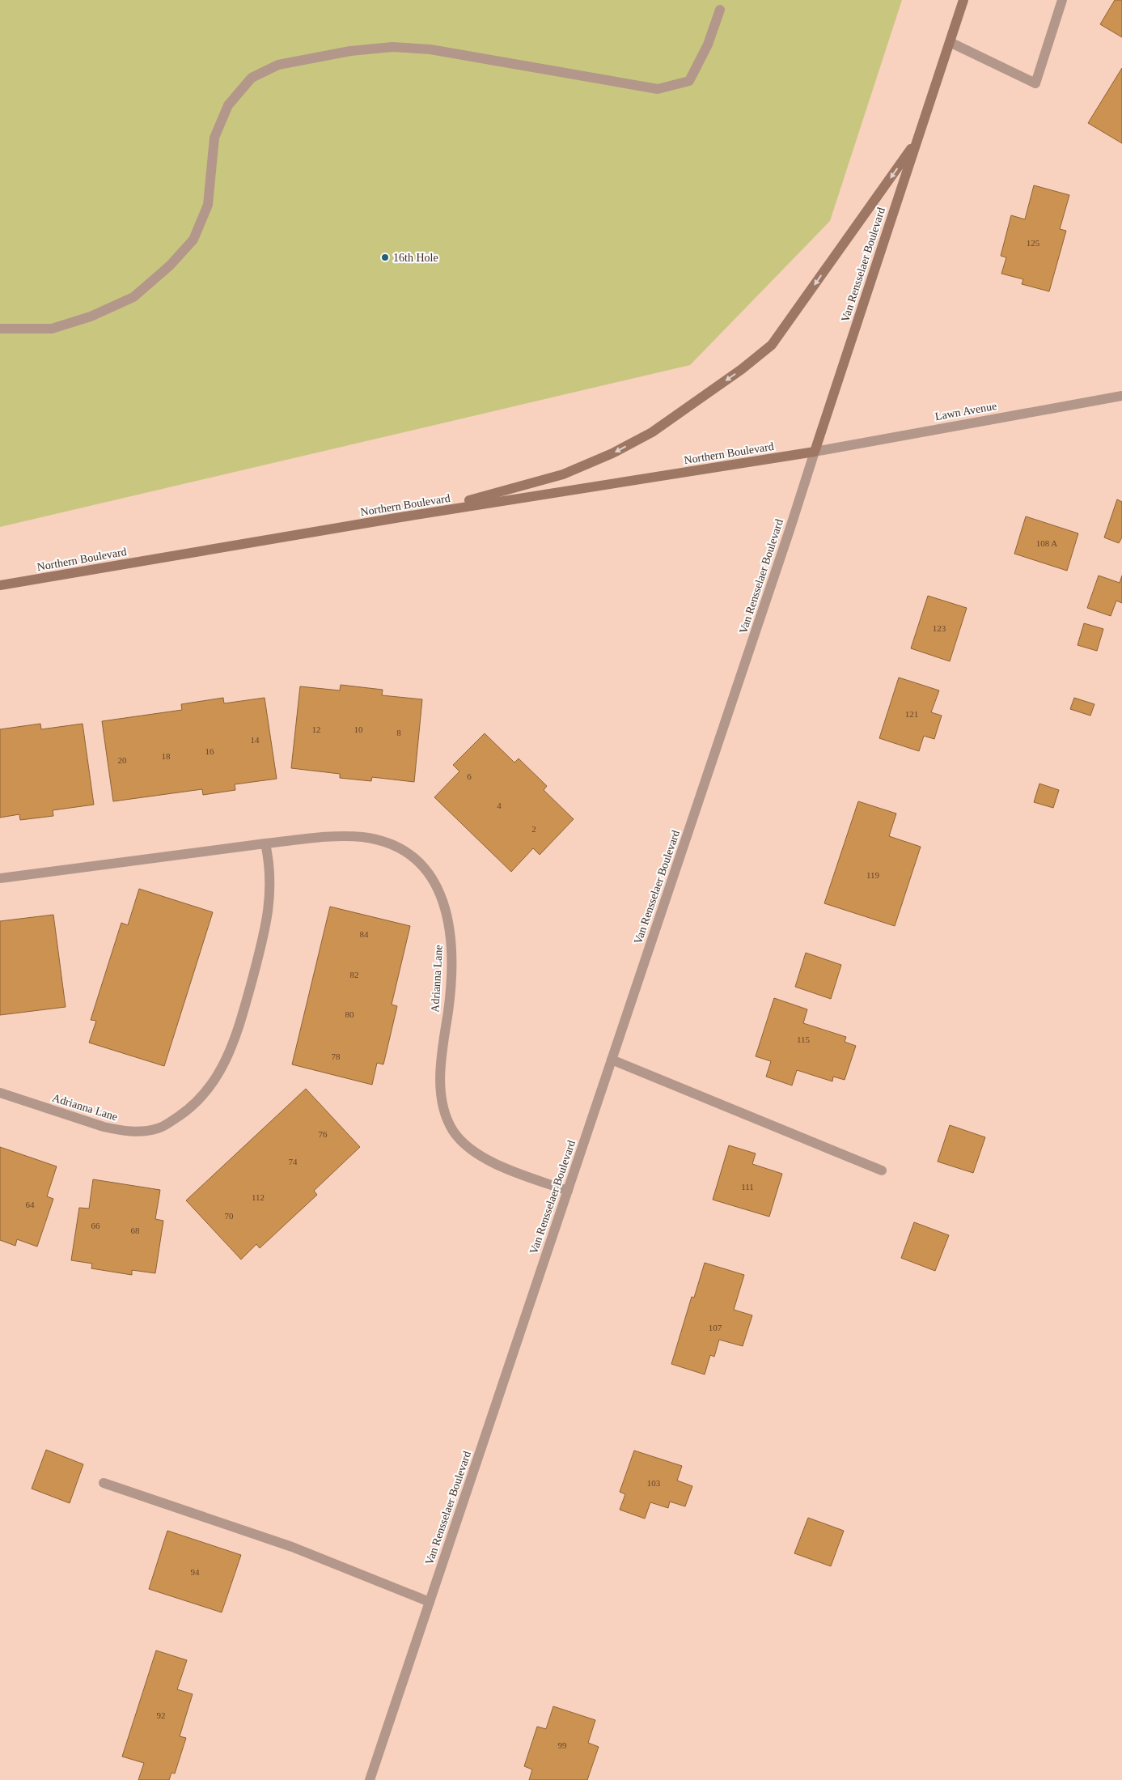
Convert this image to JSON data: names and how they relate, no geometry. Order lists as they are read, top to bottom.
{
  "streets": {
    "main road": ["Van Rensselaer Boulevard", "Northern Boulevard"],
    "street": ["Lawn Avenue", "Adrianna Lane"]
  },
  "crossings": [
    ["Van Rensselaer Boulevard", "Lawn Avenue"],
    ["Van Rensselaer Boulevard", "Northern Boulevard"],
    ["Van Rensselaer Boulevard", "Adrianna Lane"],
    ["Lawn Avenue", "Northern Boulevard"]
  ],
  "places": ["16th Hole"],
  "house_numbers": [
    "125",
    "108 A",
    "123",
    "121",
    "12",
    "10",
    "8",
    "14",
    "16",
    "18",
    "20",
    "6",
    "4",
    "2",
    "119",
    "84",
    "82",
    "80",
    "115",
    "78",
    "76",
    "74",
    "111",
    "112",
    "64",
    "70",
    "66",
    "68",
    "107",
    "103",
    "94",
    "92",
    "99"
  ]
}
